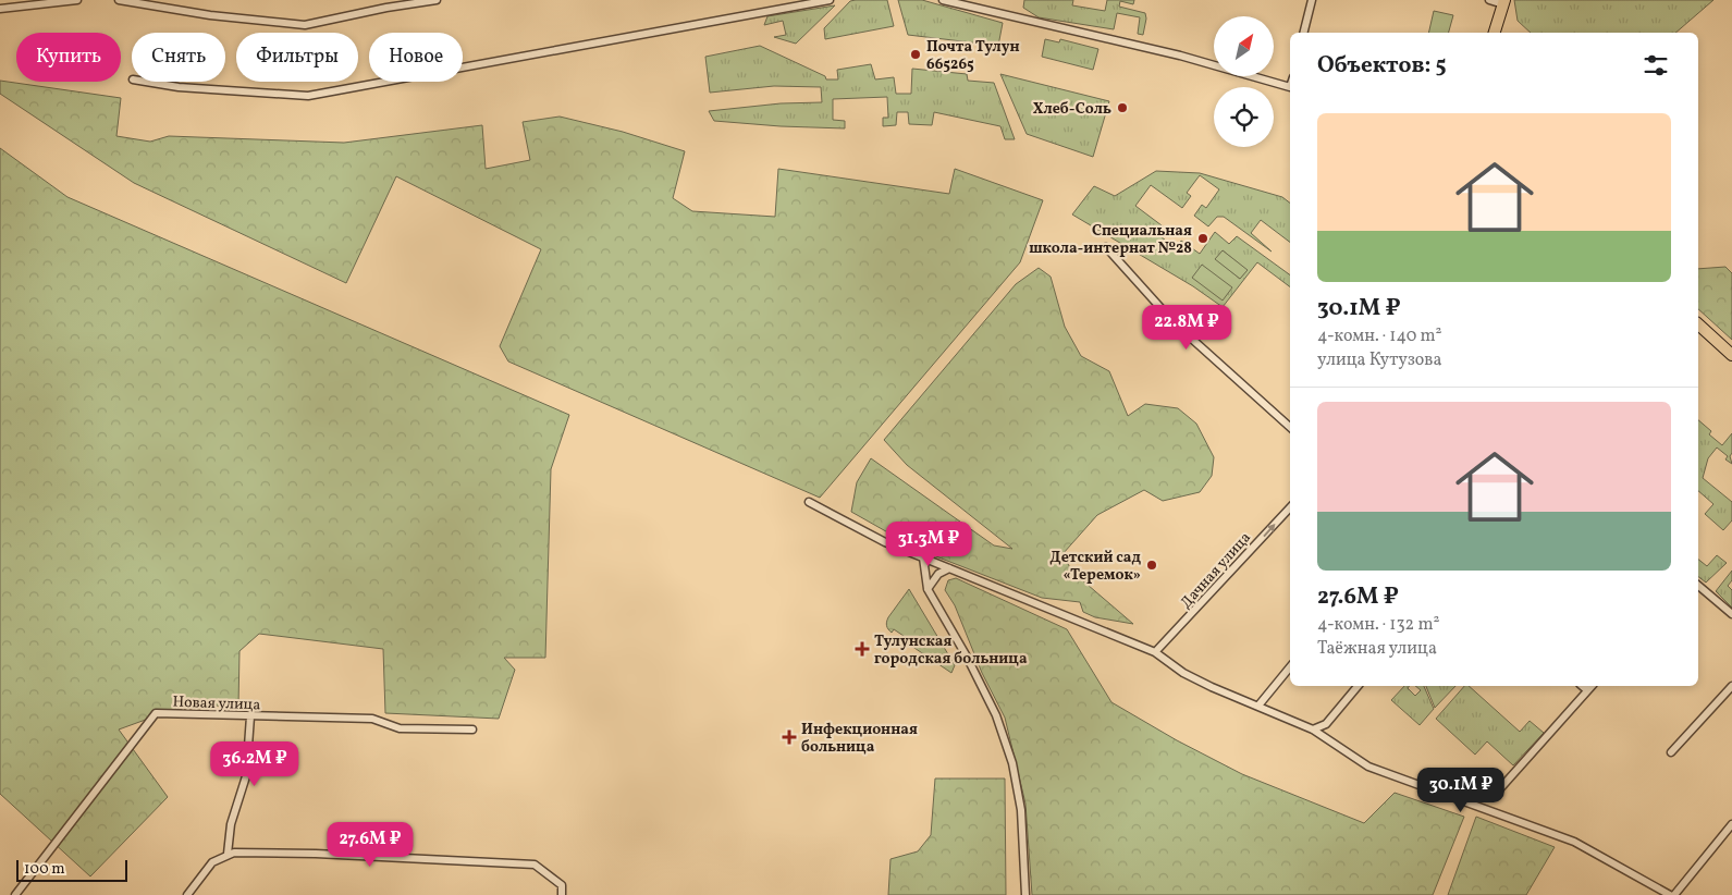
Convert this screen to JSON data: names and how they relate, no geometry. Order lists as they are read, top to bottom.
{
  "streets": {
    "street": ["Дачная улица", "Новая улица"]
  },
  "one_way": ["Дачная улица"],
  "places": {
    "other": [
      "Почта Тулун 665265",
      "Хлеб-Соль",
      "Специальная школа-интернат №28",
      "Детский сад «Теремок»"
    ],
    "health": ["Тулунская городская больница", "Инфекционная больница"]
  },
  "scale_bar": "100 m",
  "north": "top right",
  "page": {
    "chip": [
      "Купить",
      "Снять",
      "Фильтры",
      "Новое"
    ],
    "heading": "Объектов: 5",
    "list": [
      {
        "name": "30.1M ₽",
        "note": "4-комн. · 140 m² · улица Кутузова"
      },
      {
        "name": "27.6M ₽",
        "note": "4-комн. · 132 m² · Таёжная улица"
      }
    ],
    "price": [
      "22.8M ₽",
      "31.3M ₽",
      "36.2M ₽",
      "30.1M ₽",
      "27.6M ₽"
    ],
    "scale": "100 m"
  }
}
